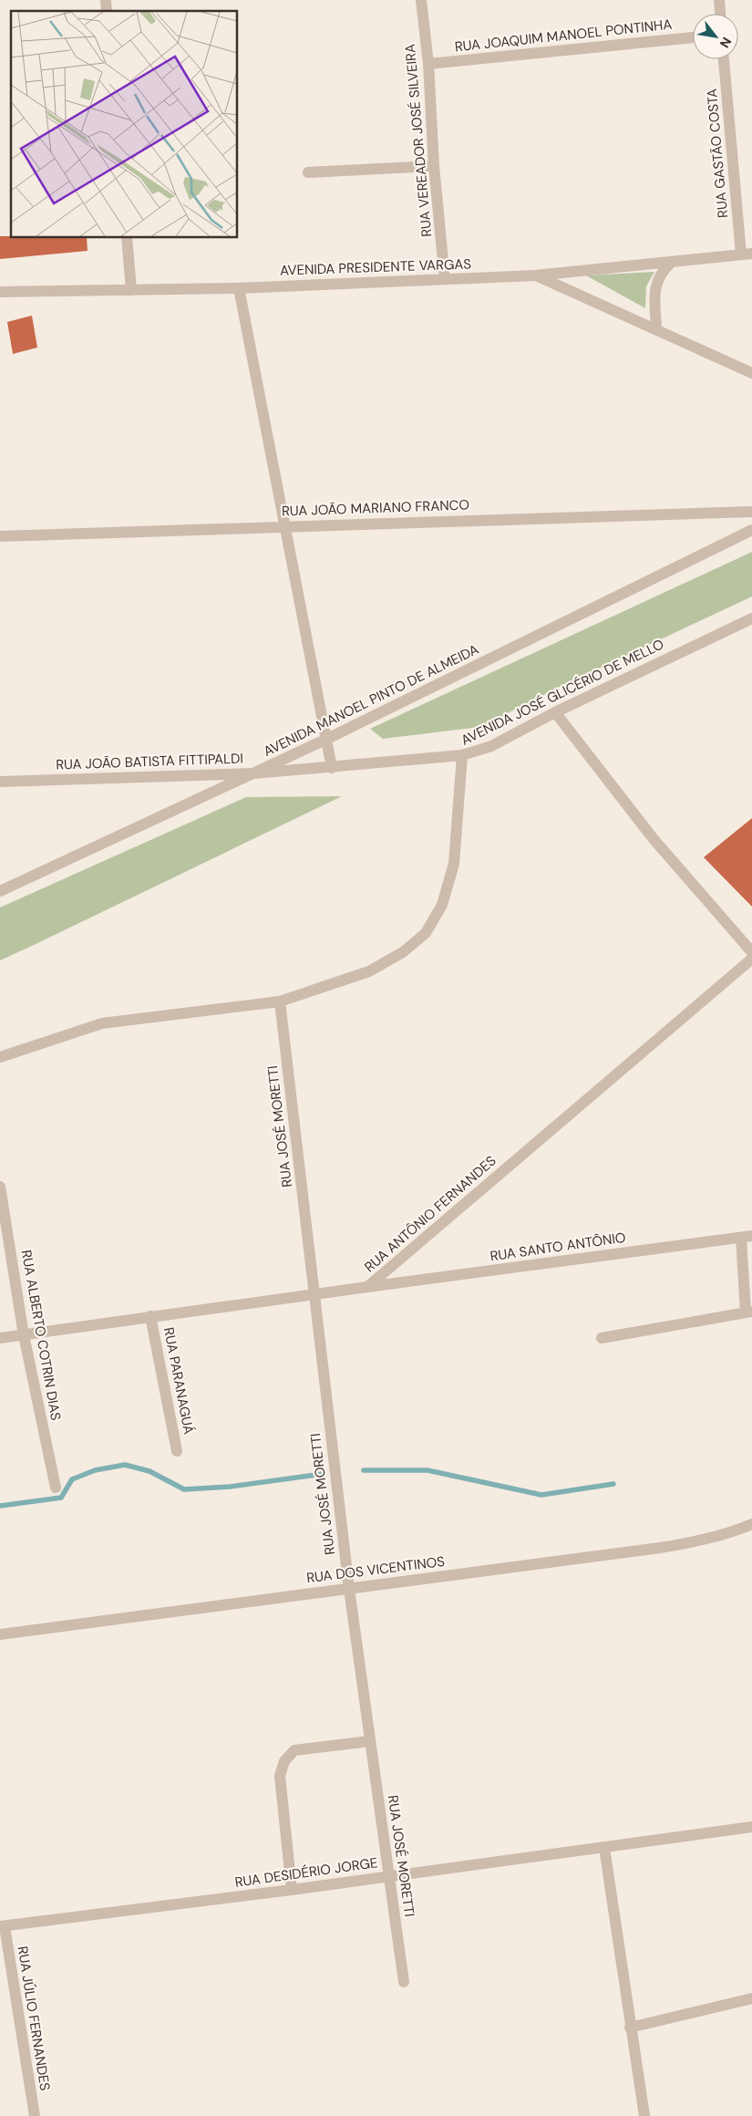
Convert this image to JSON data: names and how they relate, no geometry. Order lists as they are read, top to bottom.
{
  "streets": {
    "street": [
      "RUA JOAQUIM MANOEL PONTINHA",
      "RUA VEREADOR JOSÉ SILVEIRA",
      "RUA GASTÃO COSTA",
      "AVENIDA PRESIDENTE VARGAS",
      "RUA JOÃO MARIANO FRANCO",
      "AVENIDA JOSÉ GLICÉRIO DE MELLO",
      "AVENIDA MANOEL PINTO DE ALMEIDA",
      "RUA JOÃO BATISTA FITTIPALDI",
      "RUA JOSÉ MORETTI",
      "RUA ANTÔNIO FERNANDES",
      "RUA SANTO ANTÔNIO",
      "RUA ALBERTO COTRIN DIAS",
      "RUA PARANAGUÁ",
      "RUA DOS VICENTINOS",
      "RUA DESIDÉRIO JORGE",
      "RUA JÚLIO FERNANDES"
    ]
  },
  "crossings": [
    ["RUA JOAQUIM MANOEL PONTINHA", "RUA VEREADOR JOSÉ SILVEIRA"],
    ["RUA VEREADOR JOSÉ SILVEIRA", "AVENIDA PRESIDENTE VARGAS"],
    ["RUA GASTÃO COSTA", "AVENIDA PRESIDENTE VARGAS"],
    ["AVENIDA JOSÉ GLICÉRIO DE MELLO", "RUA JOÃO BATISTA FITTIPALDI"],
    ["AVENIDA JOSÉ GLICÉRIO DE MELLO", "RUA JOSÉ MORETTI"],
    ["AVENIDA MANOEL PINTO DE ALMEIDA", "RUA JOÃO BATISTA FITTIPALDI"],
    ["RUA JOSÉ MORETTI", "RUA ANTÔNIO FERNANDES"],
    ["RUA JOSÉ MORETTI", "RUA DOS VICENTINOS"],
    ["RUA JOSÉ MORETTI", "RUA DESIDÉRIO JORGE"],
    ["RUA ANTÔNIO FERNANDES", "RUA SANTO ANTÔNIO"],
    ["RUA ANTÔNIO FERNANDES", "RUA ALBERTO COTRIN DIAS"],
    ["RUA ANTÔNIO FERNANDES", "RUA PARANAGUÁ"],
    ["RUA DESIDÉRIO JORGE", "RUA JÚLIO FERNANDES"]
  ],
  "north": "bottom right"
}
